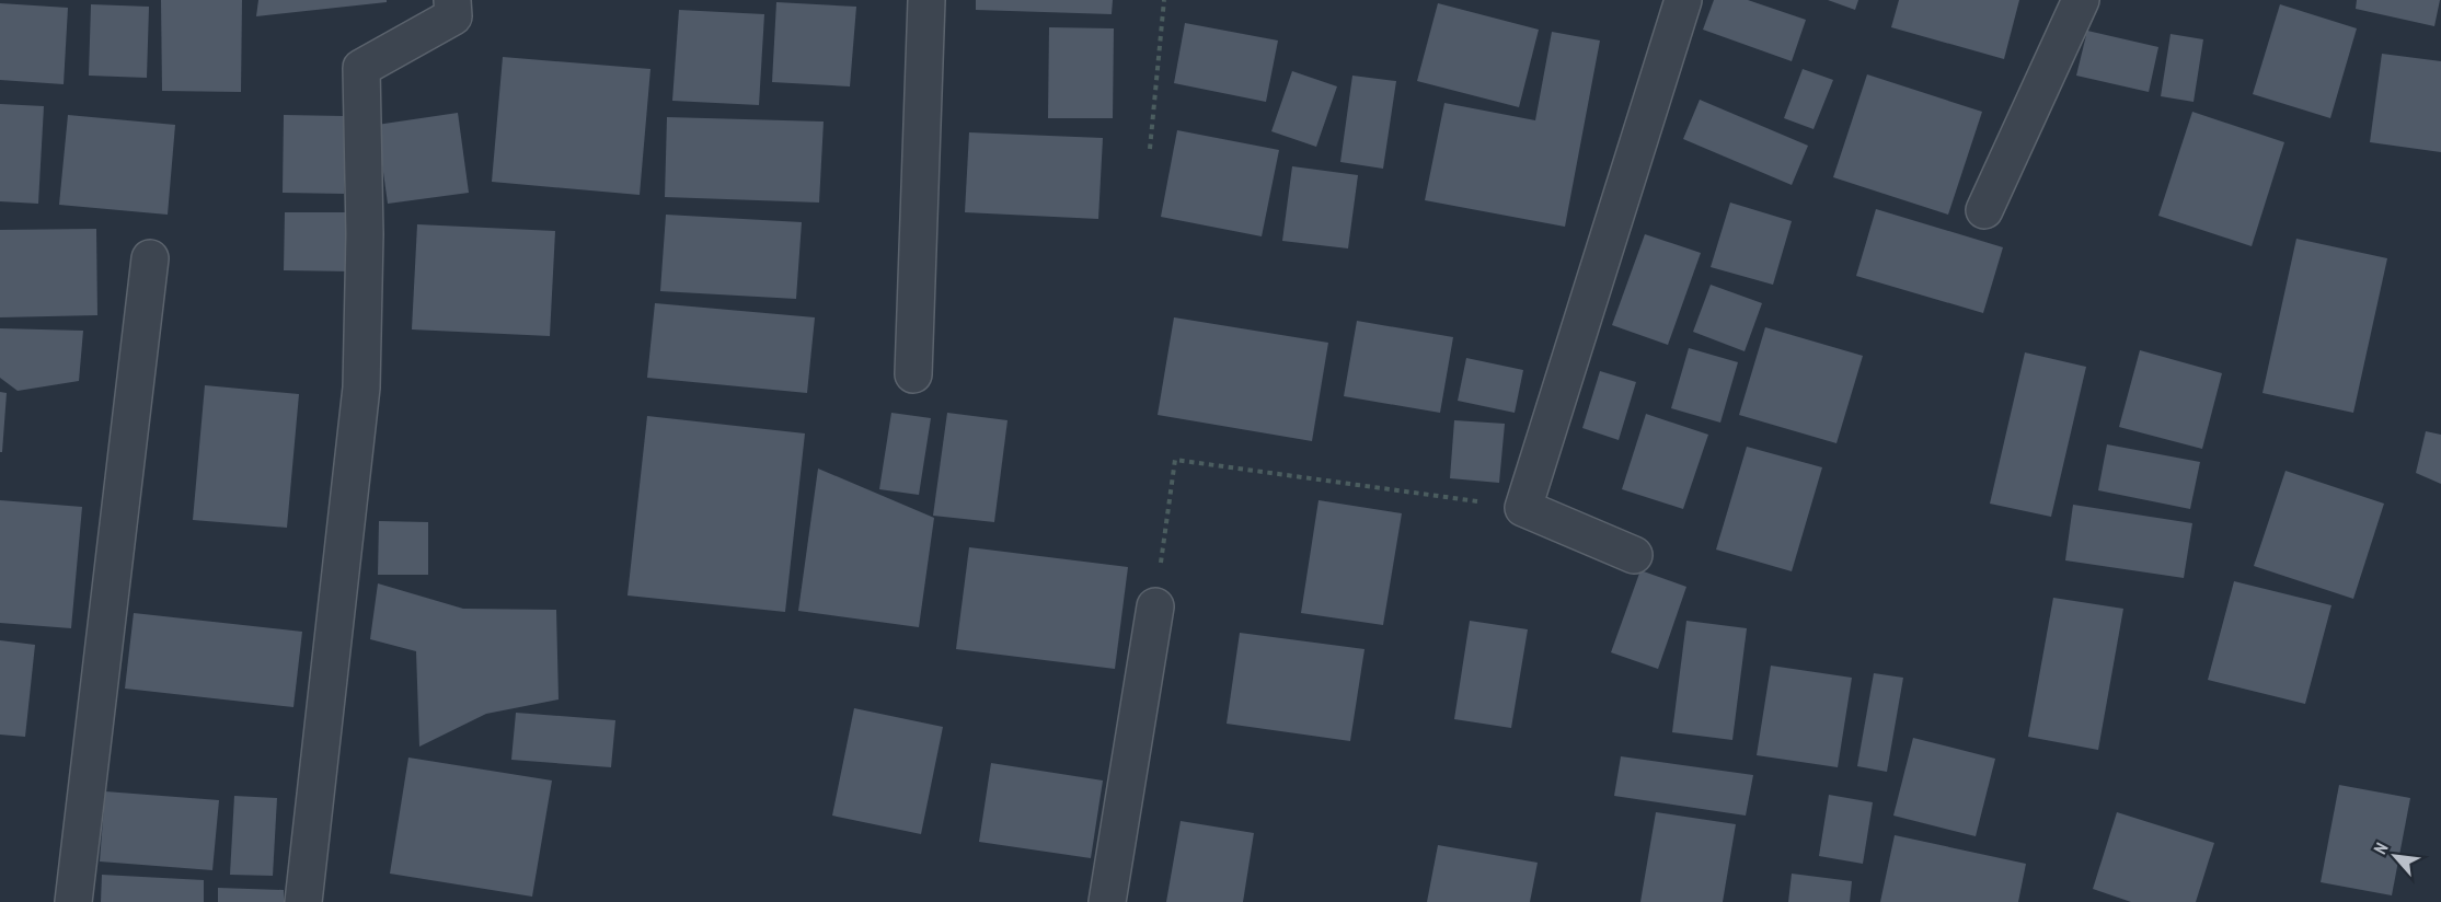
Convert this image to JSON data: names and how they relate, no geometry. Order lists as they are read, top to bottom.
{
  "north": "top left"
}
